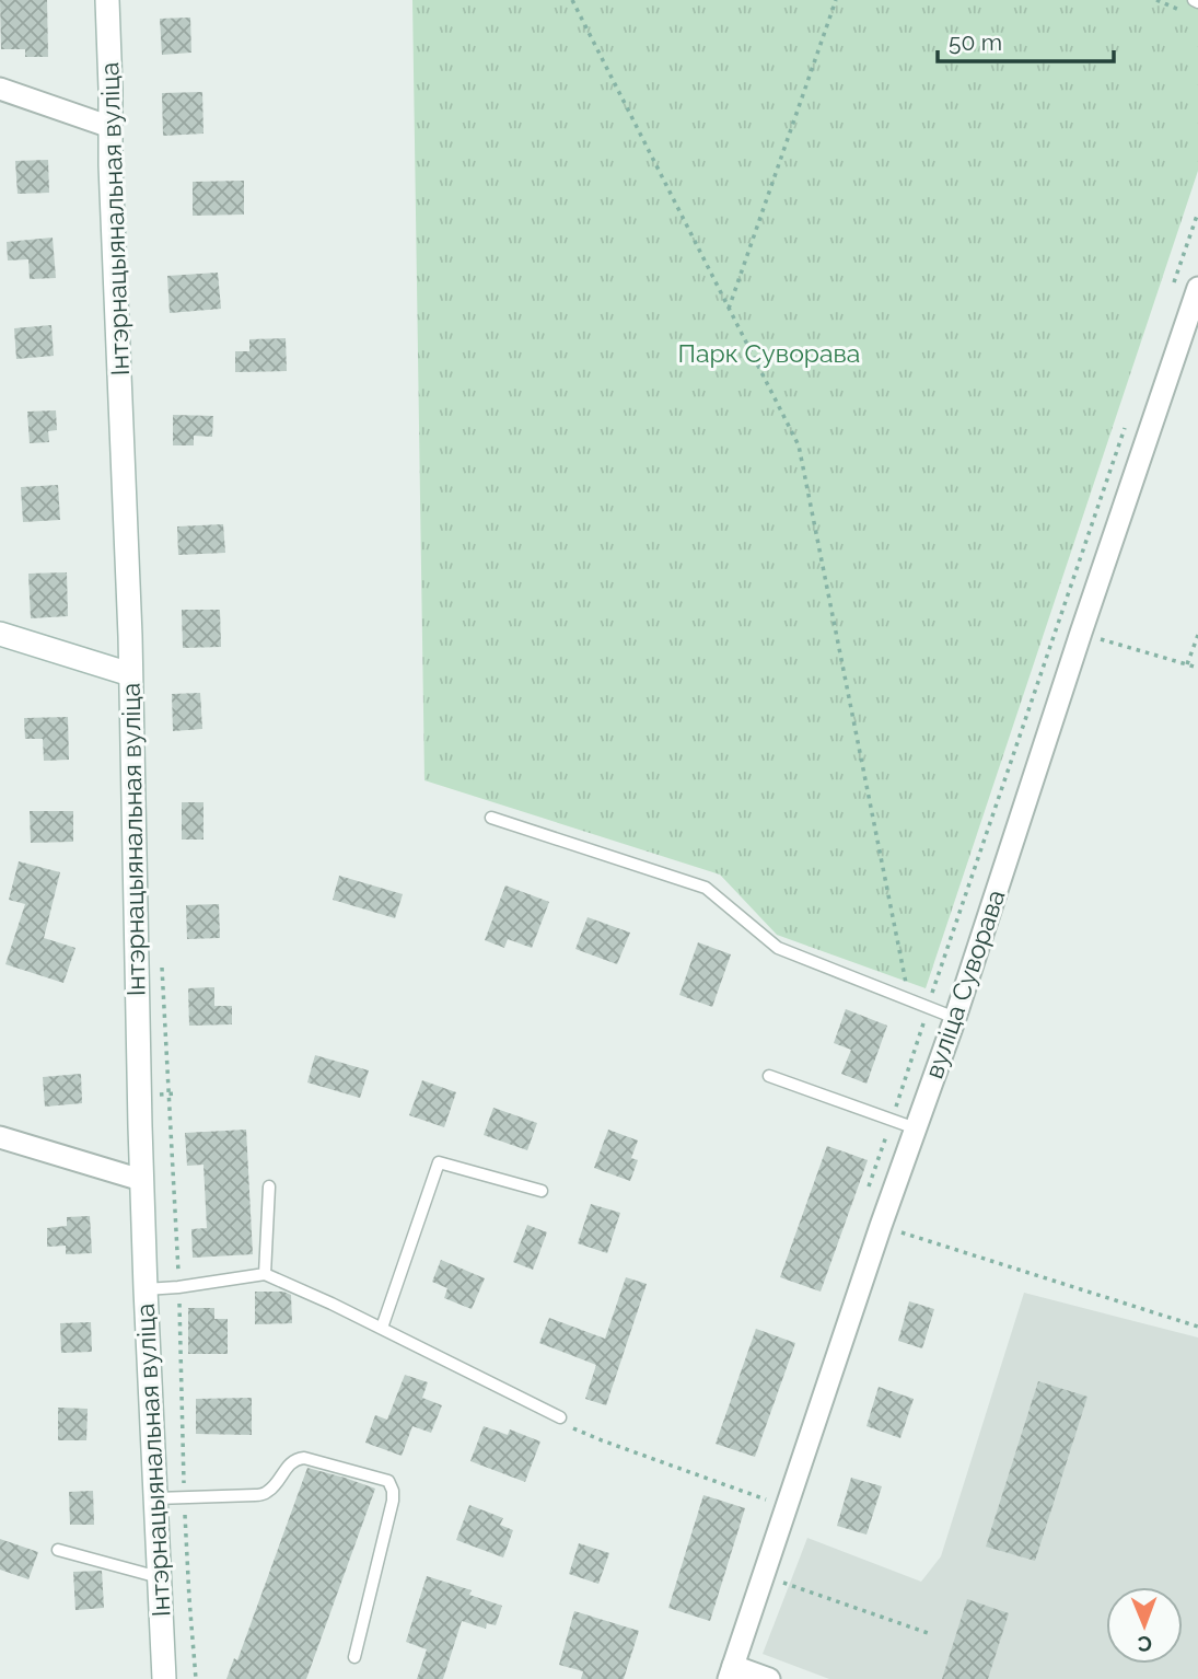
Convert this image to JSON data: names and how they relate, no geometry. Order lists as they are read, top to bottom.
{
  "streets": {
    "main road": ["Інтэрнацыянальная вуліца"],
    "street": ["вуліца Суворава"]
  },
  "parks": ["Парк Суворава"],
  "scale_bar": "50 m",
  "north": "bottom"
}
